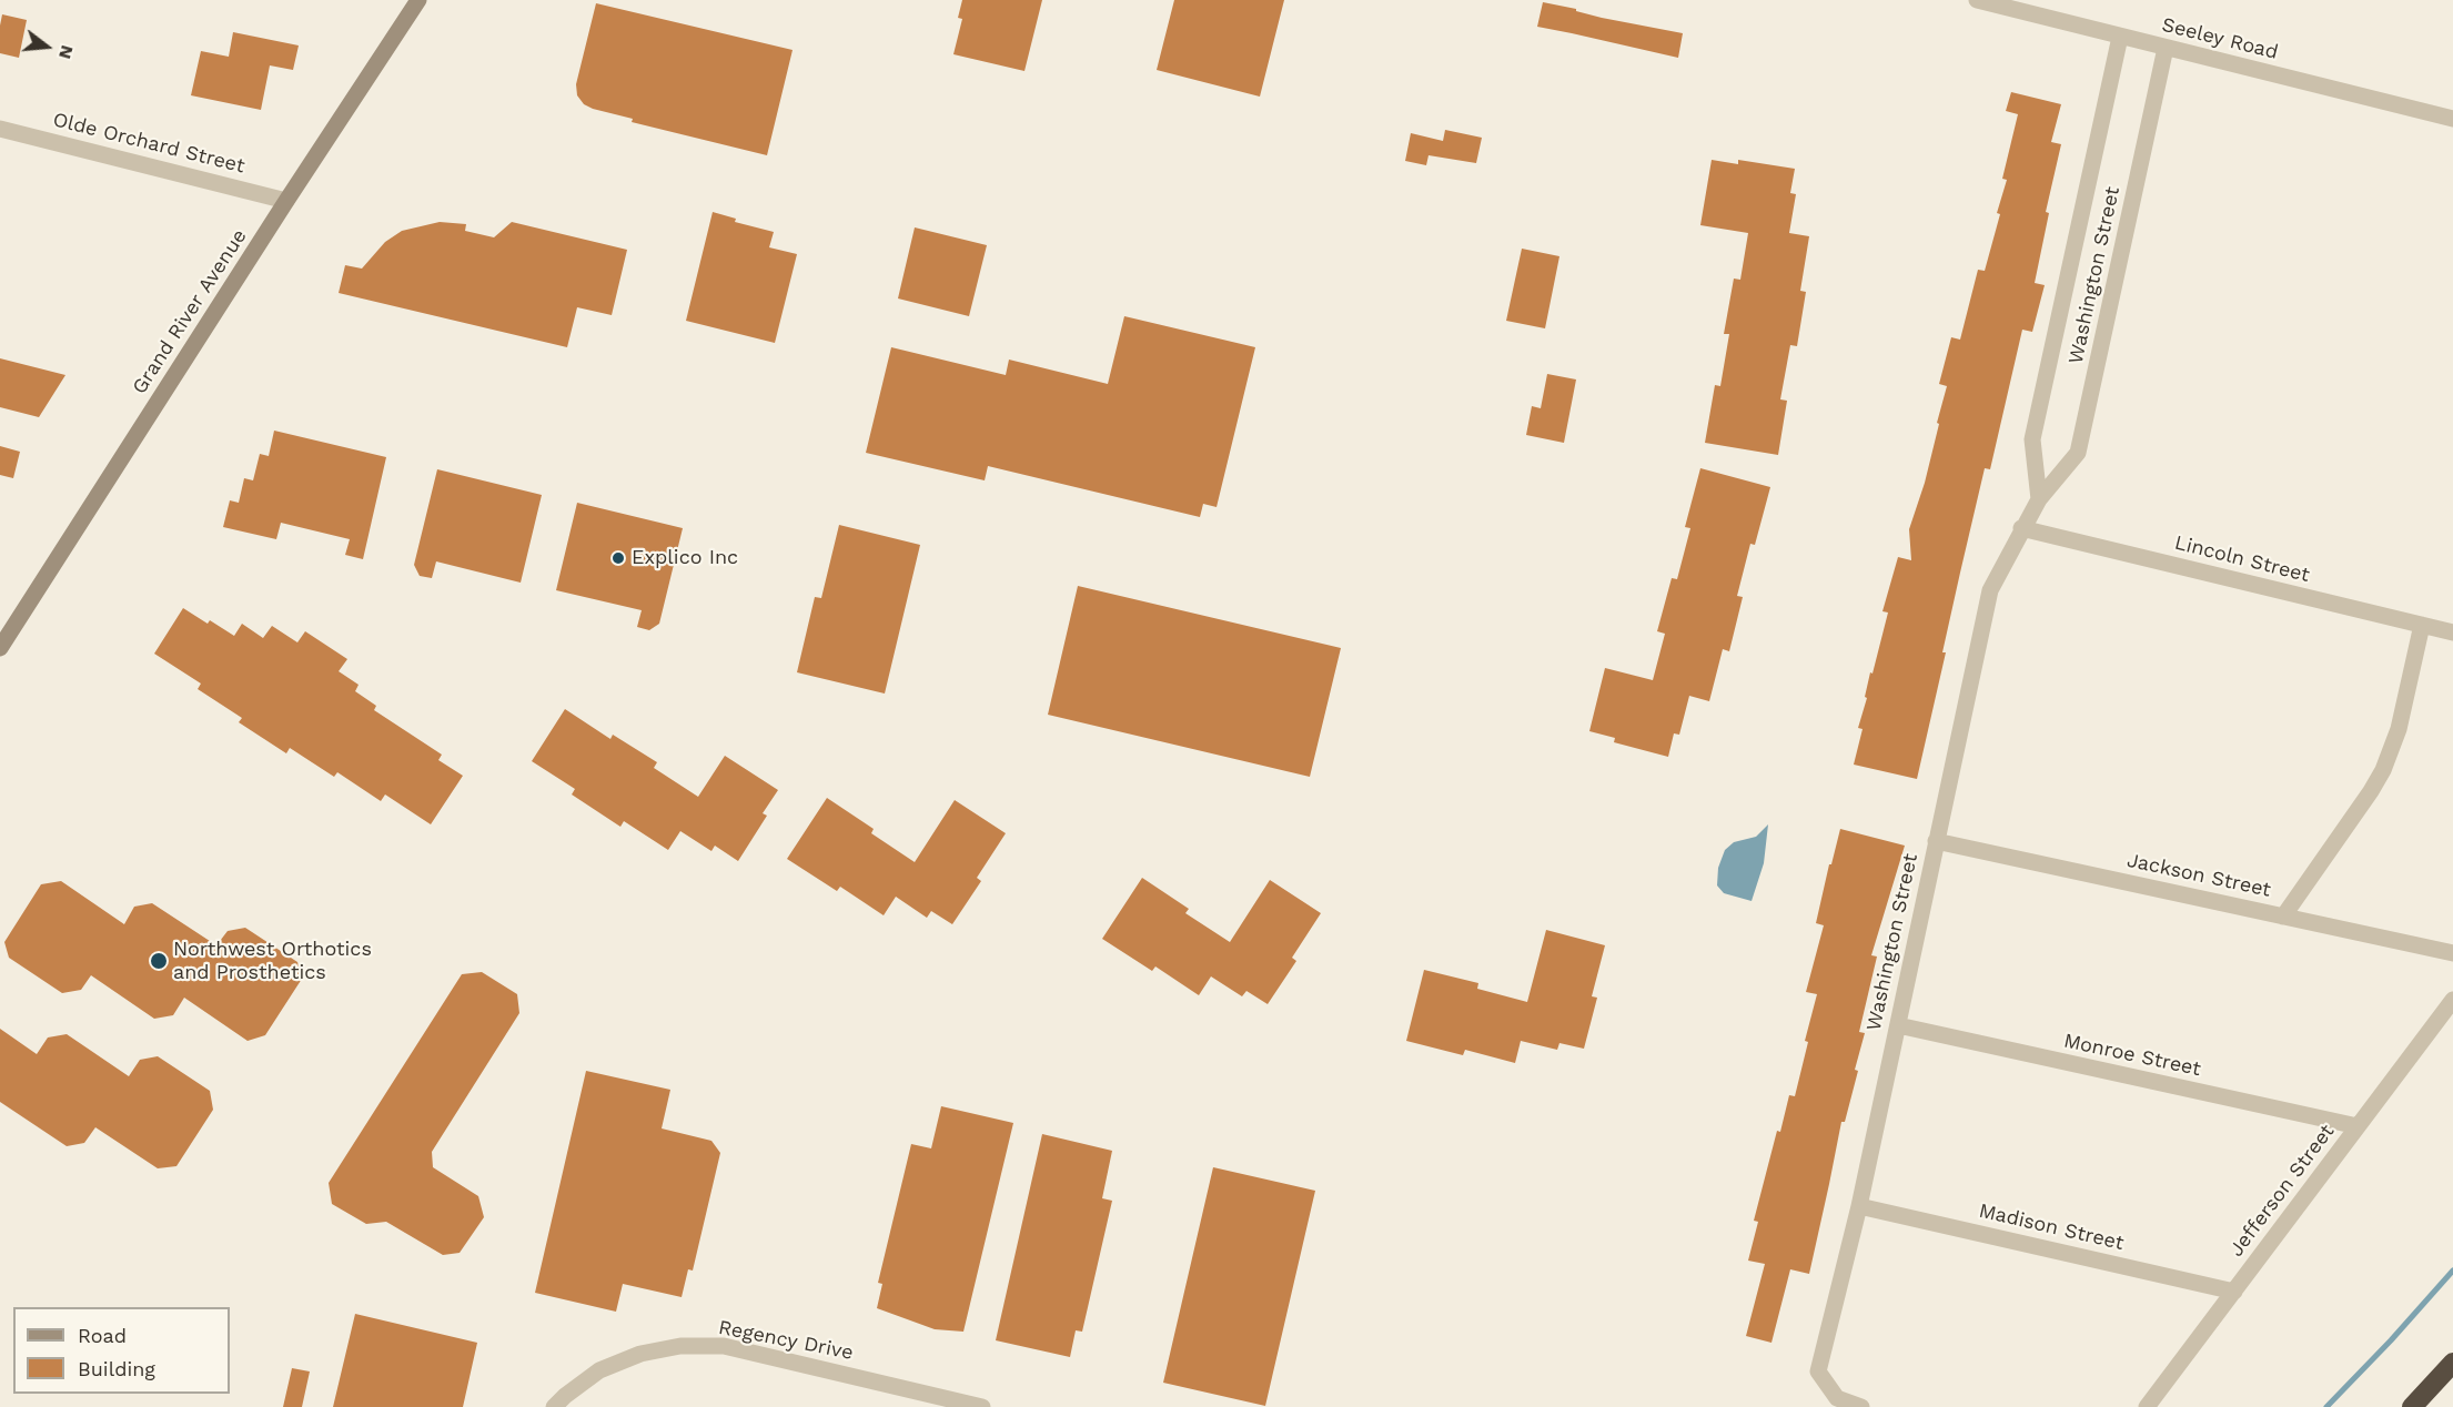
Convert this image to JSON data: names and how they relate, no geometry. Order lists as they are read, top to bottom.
{
  "streets": {
    "main road": ["Grand River Avenue"],
    "street": [
      "Seeley Road",
      "Olde Orchard Street",
      "Washington Street",
      "Lincoln Street",
      "Jackson Street",
      "Monroe Street",
      "Jefferson Street",
      "Madison Street",
      "Regency Drive"
    ]
  },
  "crossings": [
    ["Seeley Road", "Washington Street"],
    ["Olde Orchard Street", "Grand River Avenue"],
    ["Washington Street", "Lincoln Street"],
    ["Washington Street", "Jackson Street"],
    ["Washington Street", "Monroe Street"],
    ["Washington Street", "Madison Street"],
    ["Monroe Street", "Jefferson Street"],
    ["Jefferson Street", "Madison Street"]
  ],
  "places": ["Explico Inc", "Northwest Orthotics and Prosthetics"],
  "legend": ["Road", "Building"],
  "north": "right"
}
